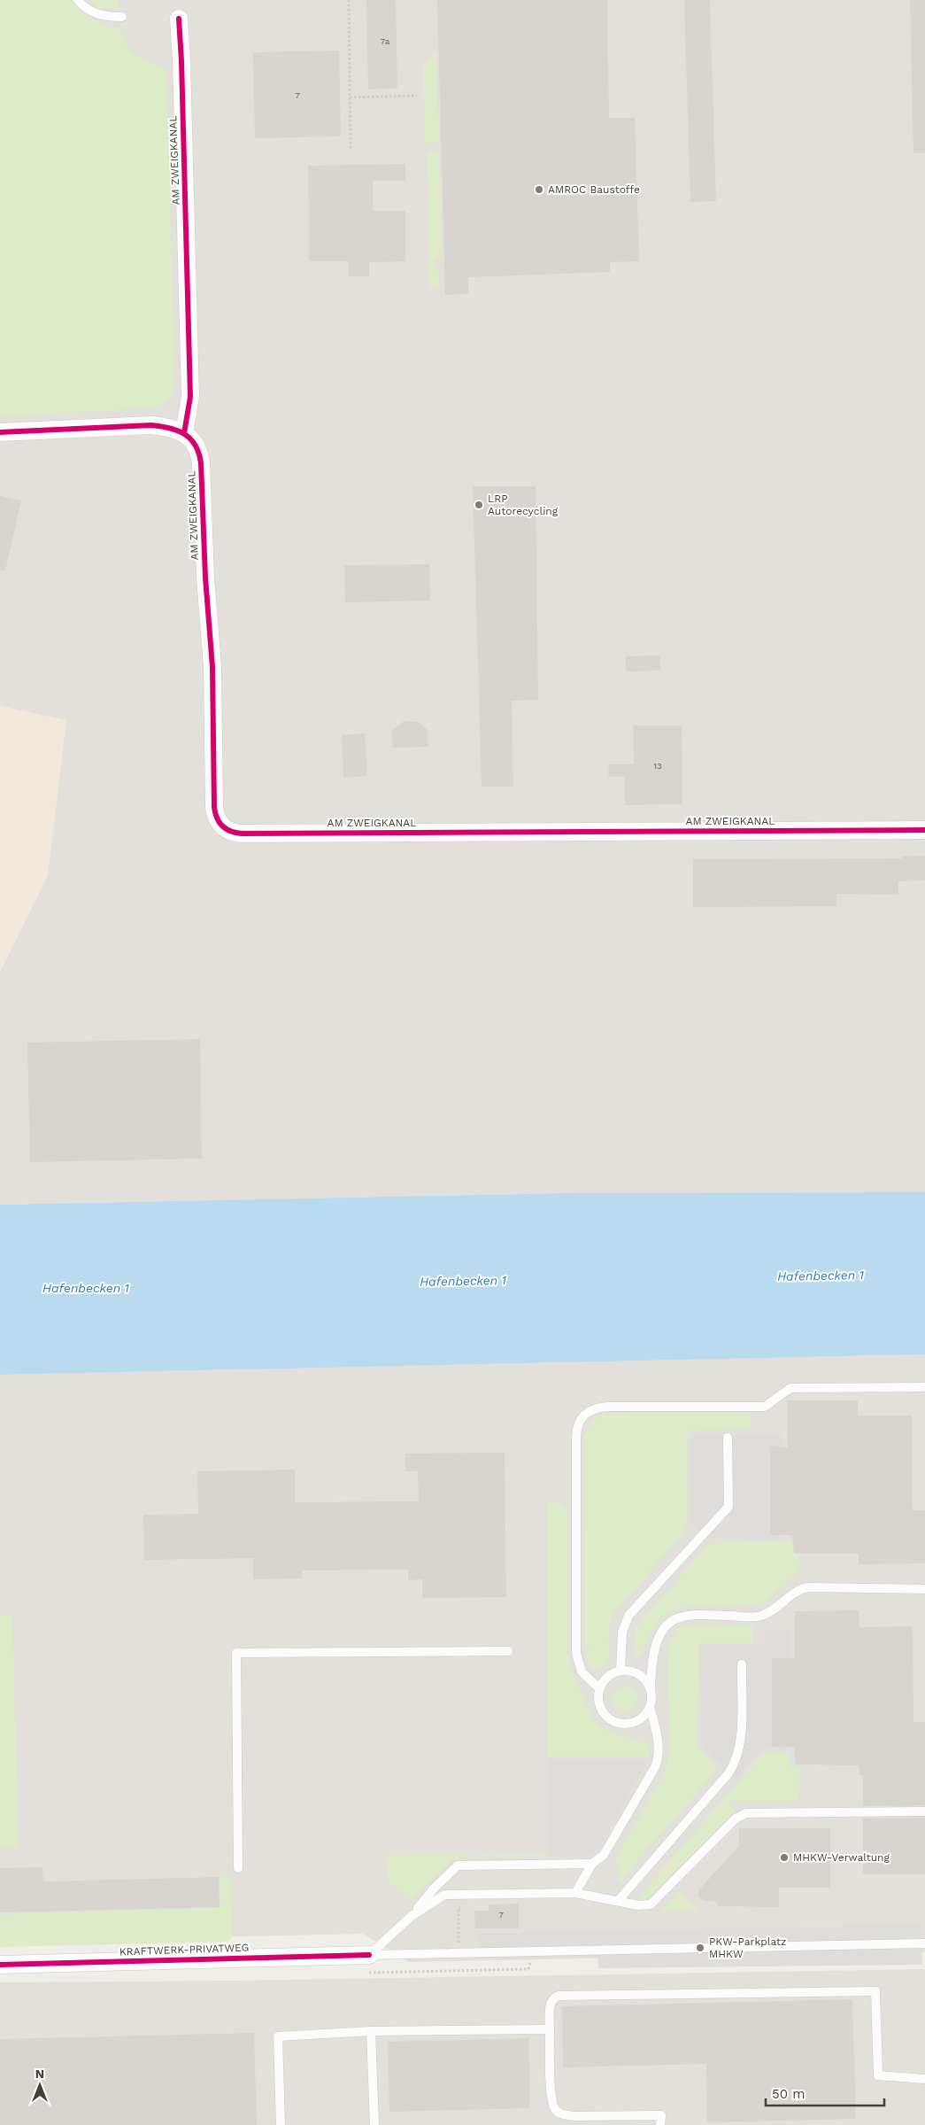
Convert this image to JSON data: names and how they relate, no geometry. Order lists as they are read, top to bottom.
{
  "streets": {
    "street": ["AM ZWEIGKANAL", "KRAFTWERK-PRIVATWEG"]
  },
  "water": ["Hafenbecken 1"],
  "places": [
    "AMROC Baustoffe",
    "LRP Autorecycling",
    "MHKW-Verwaltung",
    "PKW-Parkplatz MHKW"
  ],
  "house_numbers": [
    "7a",
    "7",
    "13",
    "7"
  ],
  "scale_bar": "50 m",
  "north": "top"
}
